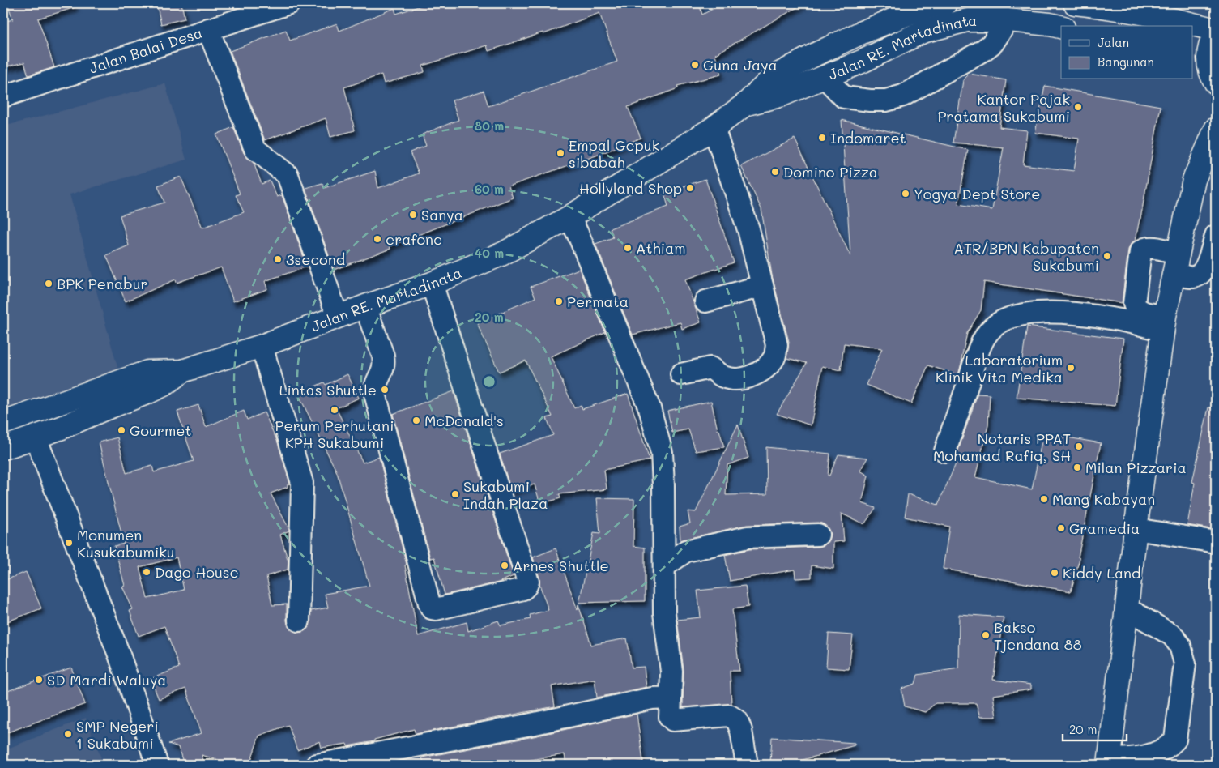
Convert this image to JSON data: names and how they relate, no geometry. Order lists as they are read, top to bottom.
{
  "streets": {
    "main road": ["Jalan RE. Martadinata"],
    "street": ["Jalan Balai Desa"]
  },
  "places": [
    "Guna Jaya",
    "Kantor Pajak Pratama Sukabumi",
    "Indomaret",
    "Empal Gepuk sibabah",
    "Domino Pizza",
    "Hollyland Shop",
    "Yogya Dept Store",
    "Sanya",
    "erafone",
    "Athiam",
    "ATR/BPN Kabupaten Sukabumi",
    "3second",
    "BPK Penabur",
    "Permata",
    "Laboratorium Klinik Vita Medika",
    "Lintas Shuttle",
    "Perum Perhutani KPH Sukabumi",
    "McDonald's",
    "Gourmet",
    "Notaris PPAT Mohamad Rafiq, SH",
    "Milan Pizzaria",
    "Sukabumi Indah Plaza",
    "Mang Kabayan",
    "Gramedia",
    "Monumen Kusukabumiku",
    "Arnes Shuttle",
    "Dago House",
    "Kiddy Land",
    "Bakso Tjendana 88",
    "SD Mardi Waluya",
    "SMP Negeri 1 Sukabumi"
  ],
  "legend": ["Jalan", "Bangunan"],
  "scale_bar": "20 m",
  "rings": [
    "80 m",
    "60 m",
    "40 m",
    "20 m"
  ]
}
